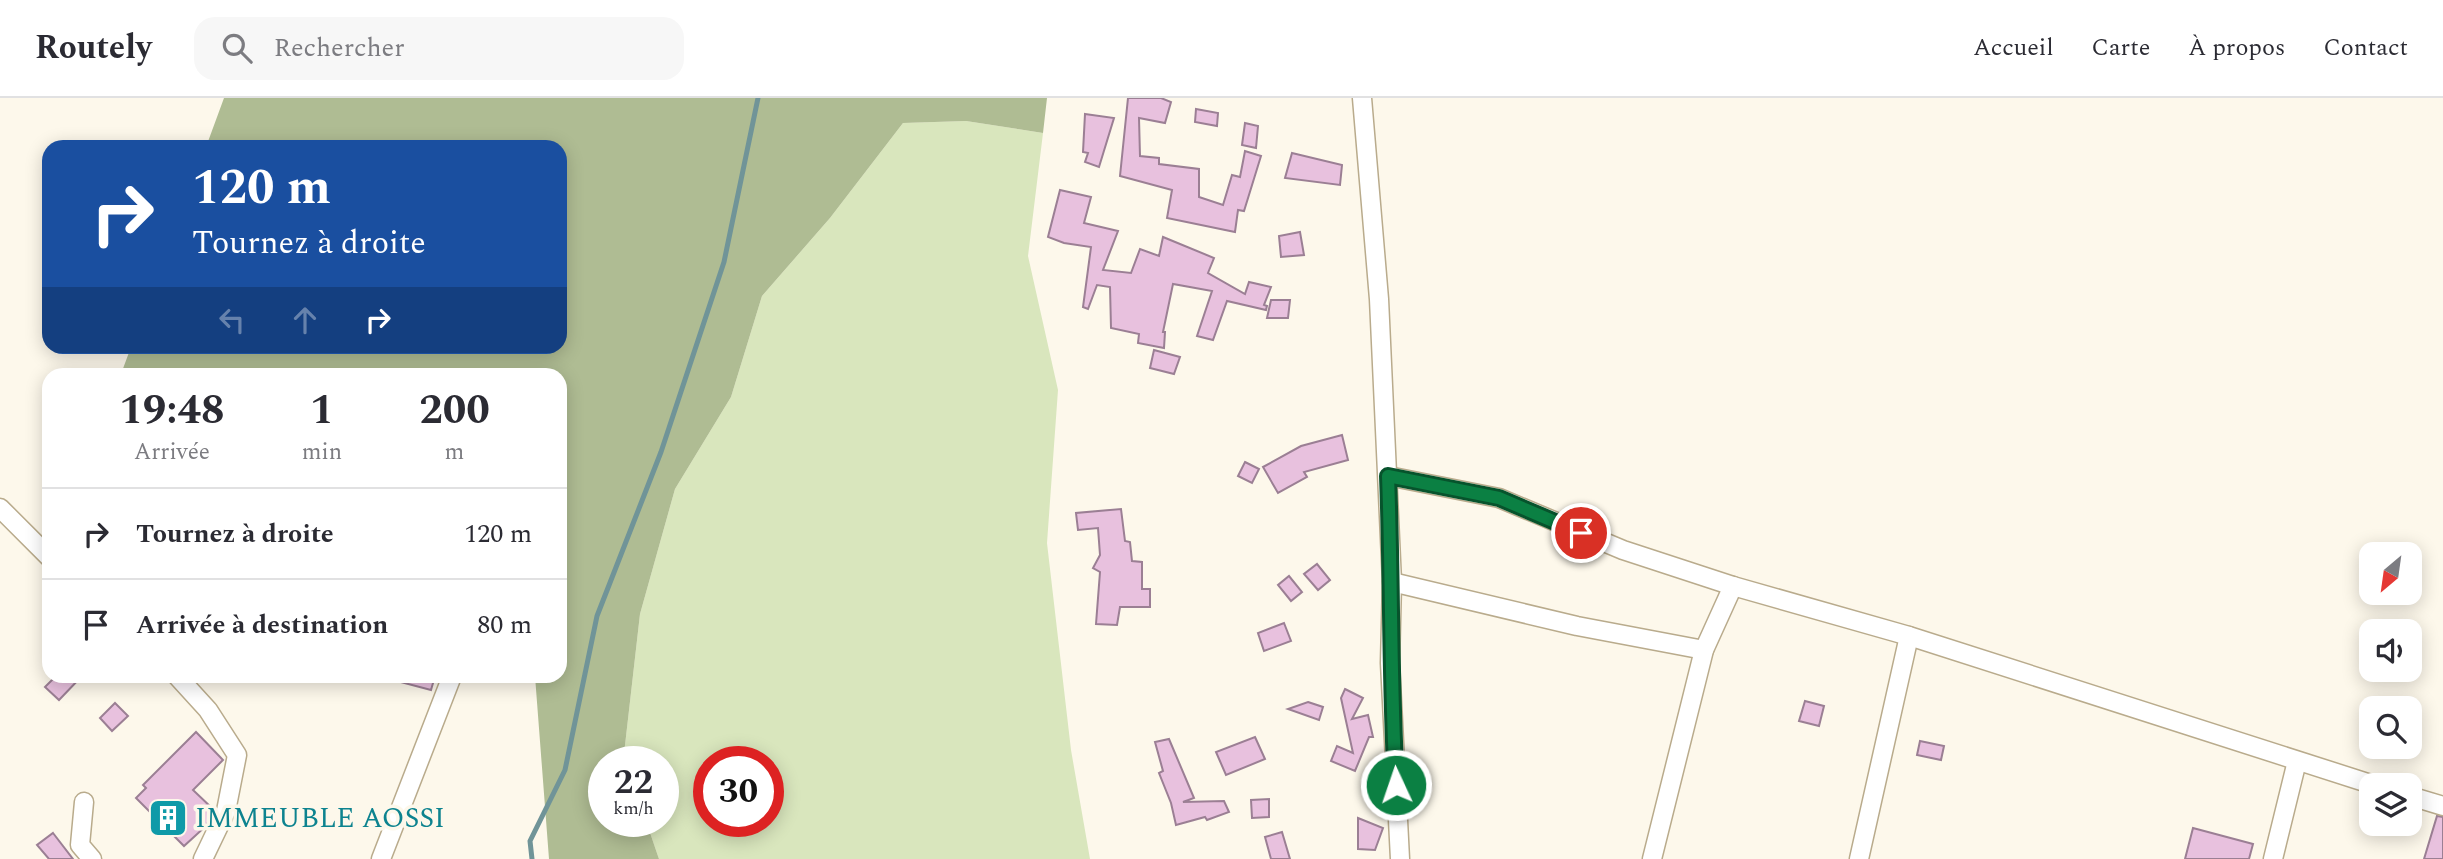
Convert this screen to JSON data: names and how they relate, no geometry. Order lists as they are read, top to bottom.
{
  "places": {
    "building": ["IMMEUBLE AOSSI"]
  },
  "north": "bottom left",
  "page": {
    "header": "Routely",
    "search": "Rechercher",
    "nav": [
      "Accueil",
      "Carte",
      "À propos",
      "Contact"
    ],
    "turn": ["120 m", "Tournez à droite"],
    "eta": [
      "19:48",
      "Arrivée",
      "1",
      "min",
      "200",
      "m"
    ],
    "list": [
      {
        "name": "Tournez à droite",
        "value": "120 m"
      },
      {
        "name": "Arrivée à destination",
        "value": "80 m"
      }
    ],
    "speed": "22 km/h",
    "limit": "30"
  }
}
